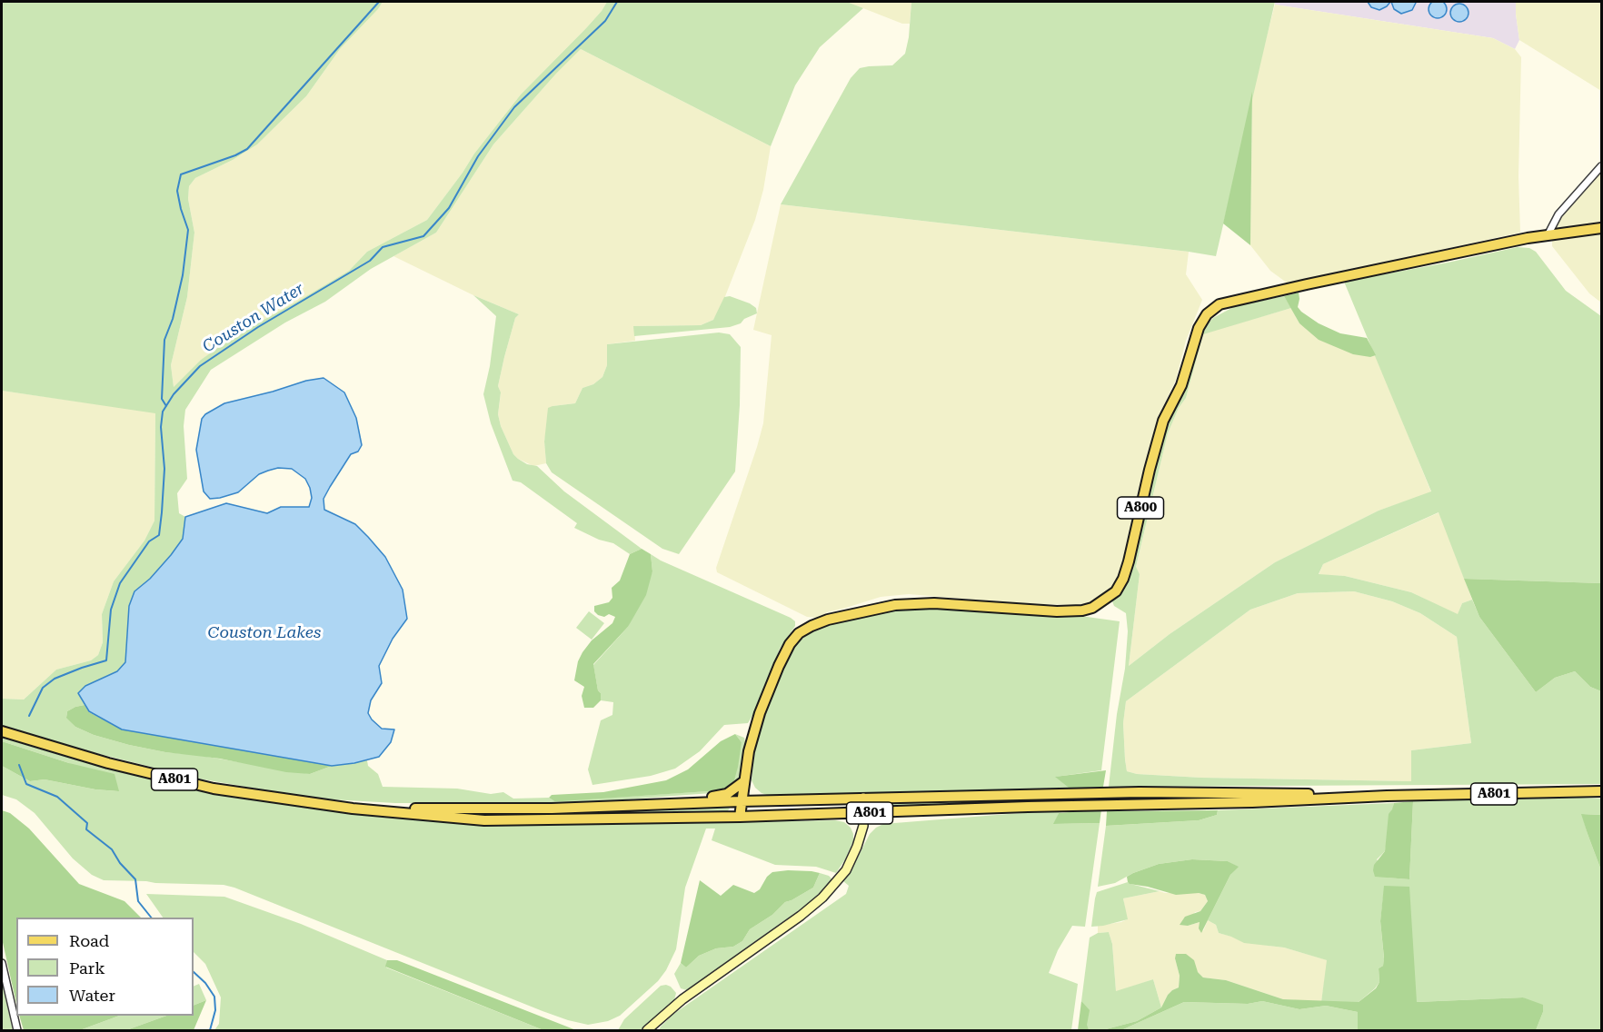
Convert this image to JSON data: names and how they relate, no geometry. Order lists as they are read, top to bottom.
{
  "streets": {
    "main road": ["A800", "A801"]
  },
  "crossings": [
    ["A800", "A801"]
  ],
  "water": ["Couston Water", "Couston Lakes"],
  "legend": ["Road", "Park", "Water"]
}
